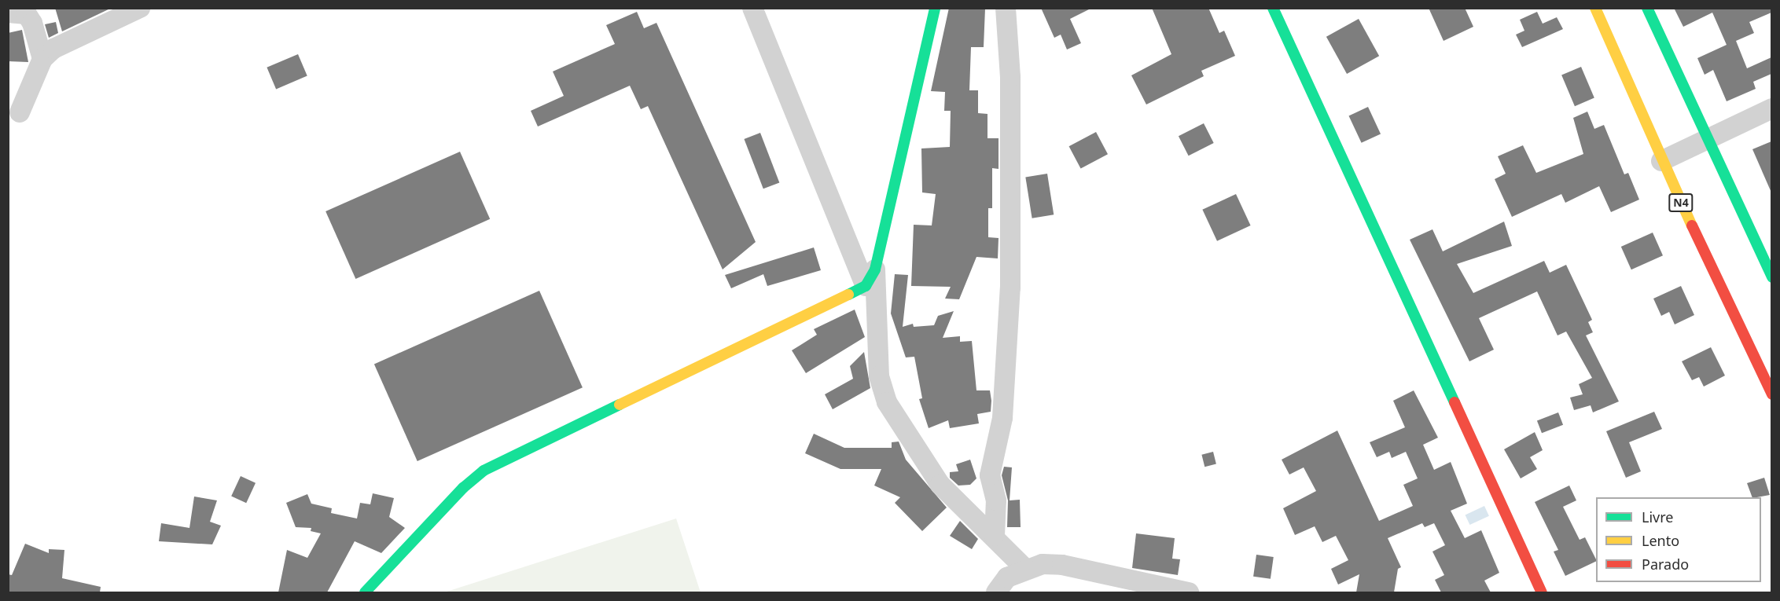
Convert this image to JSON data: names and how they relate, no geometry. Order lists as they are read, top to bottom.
{
  "streets": {
    "main road": ["N4"]
  },
  "legend": ["Livre", "Lento", "Parado"]
}
